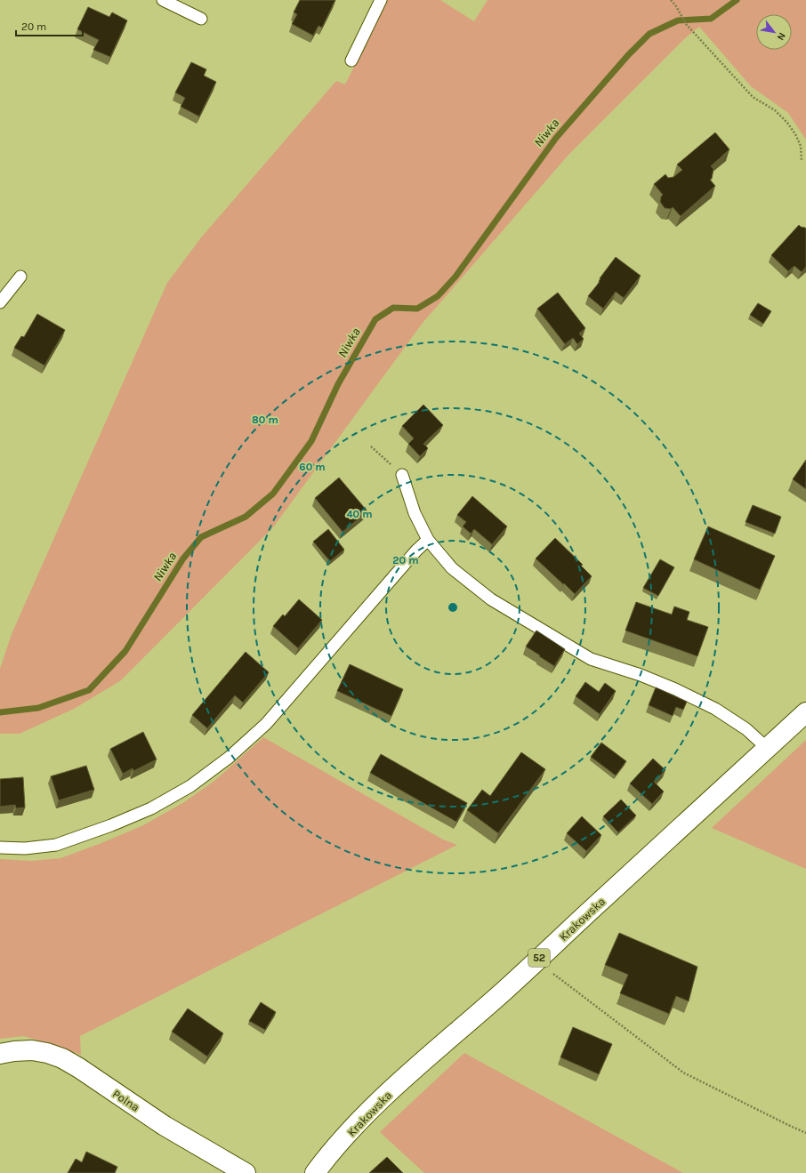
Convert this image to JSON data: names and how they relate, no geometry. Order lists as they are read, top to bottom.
{
  "streets": {
    "main road": ["Krakowska", "52", "Polna"]
  },
  "water": ["Niwka"],
  "scale_bar": "20 m",
  "north": "bottom right",
  "rings": [
    "80 m",
    "60 m",
    "40 m",
    "20 m"
  ]
}
